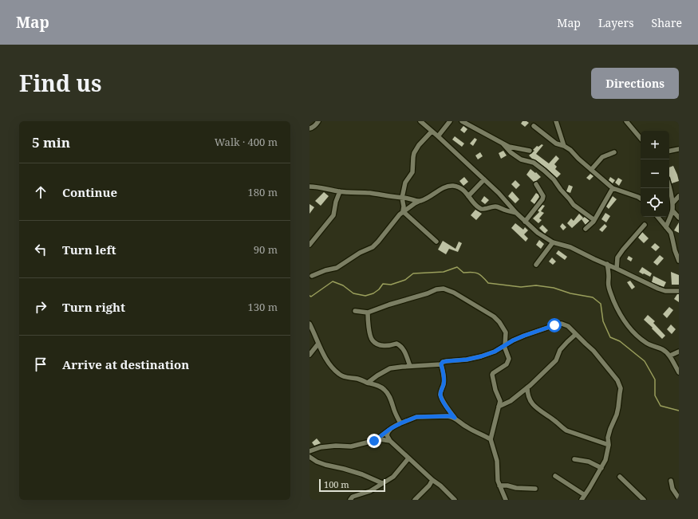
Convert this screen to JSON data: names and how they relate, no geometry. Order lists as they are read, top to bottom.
{
  "scale_bar": "100 m",
  "page": {
    "header": "Map",
    "nav": ["Map", "Layers", "Share"],
    "title": "Find us",
    "buttons": "Directions",
    "heading": ["5 min", "Walk · 400 m"],
    "map_buttons": ["+", "−"],
    "list": [
      ["Continue", "180 m"],
      ["Turn left", "90 m"],
      ["Turn right", "130 m"],
      "Arrive at destination"
    ],
    "scale": "100 m"
  }
}
